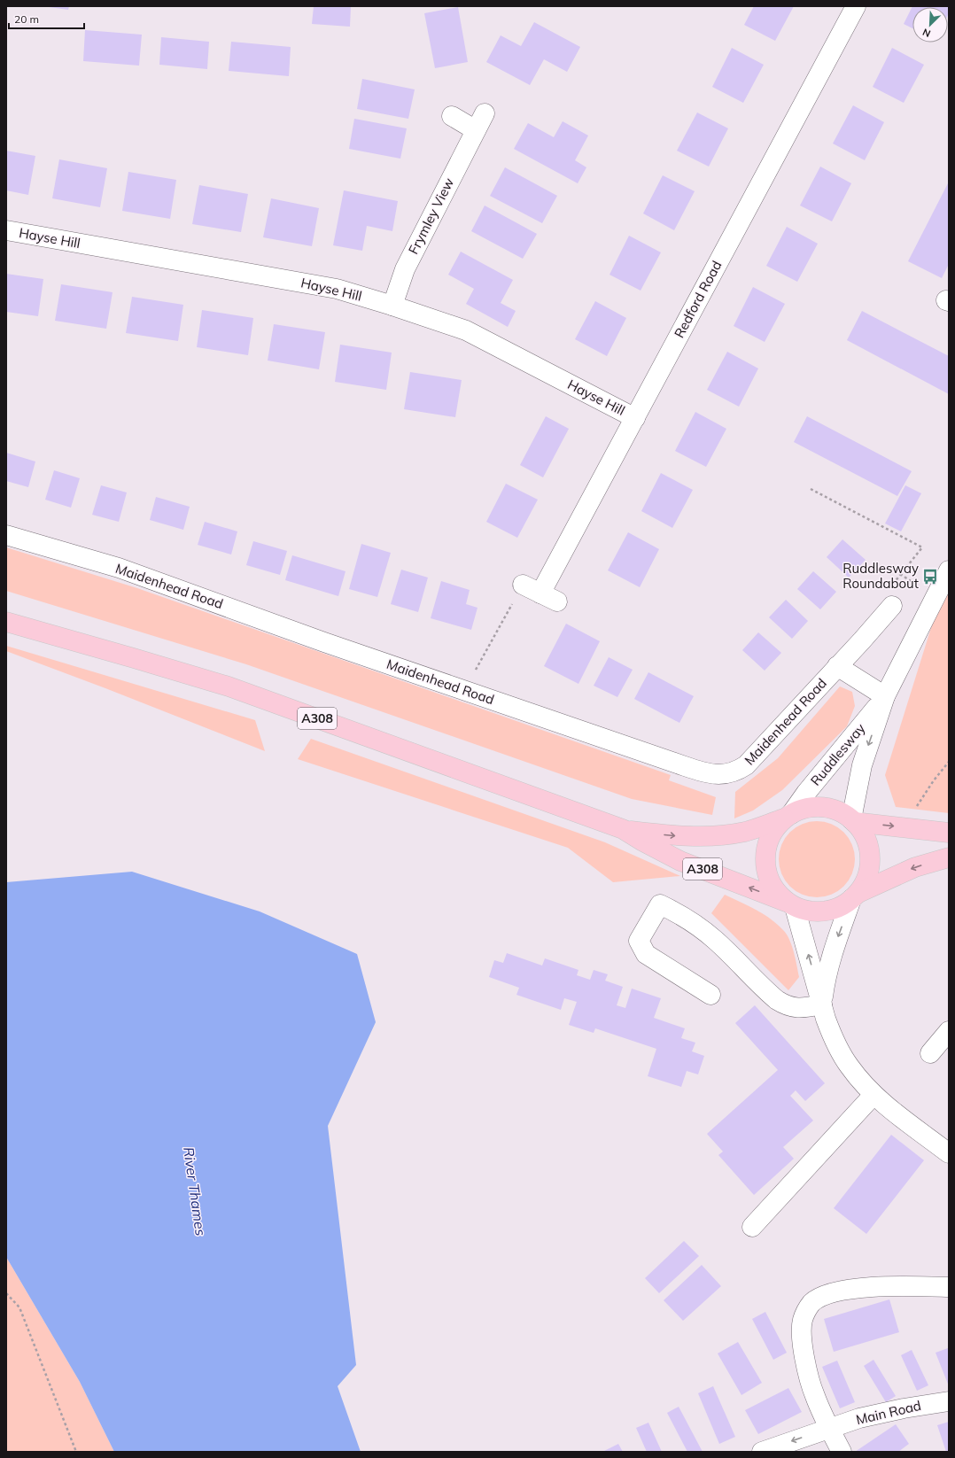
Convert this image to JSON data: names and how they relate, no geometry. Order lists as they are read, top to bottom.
{
  "streets": {
    "main road": ["A308"],
    "street": [
      "Frymley View",
      "Hayse Hill",
      "Redford Road",
      "Maidenhead Road",
      "Ruddlesway",
      "Main Road"
    ]
  },
  "crossings": [
    ["Frymley View", "Hayse Hill"],
    ["Hayse Hill", "Redford Road"],
    ["Maidenhead Road", "Ruddlesway"],
    ["A308", "Ruddlesway"]
  ],
  "one_way": ["Main Road"],
  "water": ["River Thames"],
  "places": {
    "bus stop": ["Ruddlesway Roundabout"]
  },
  "scale_bar": "20 m",
  "north": "bottom left"
}
